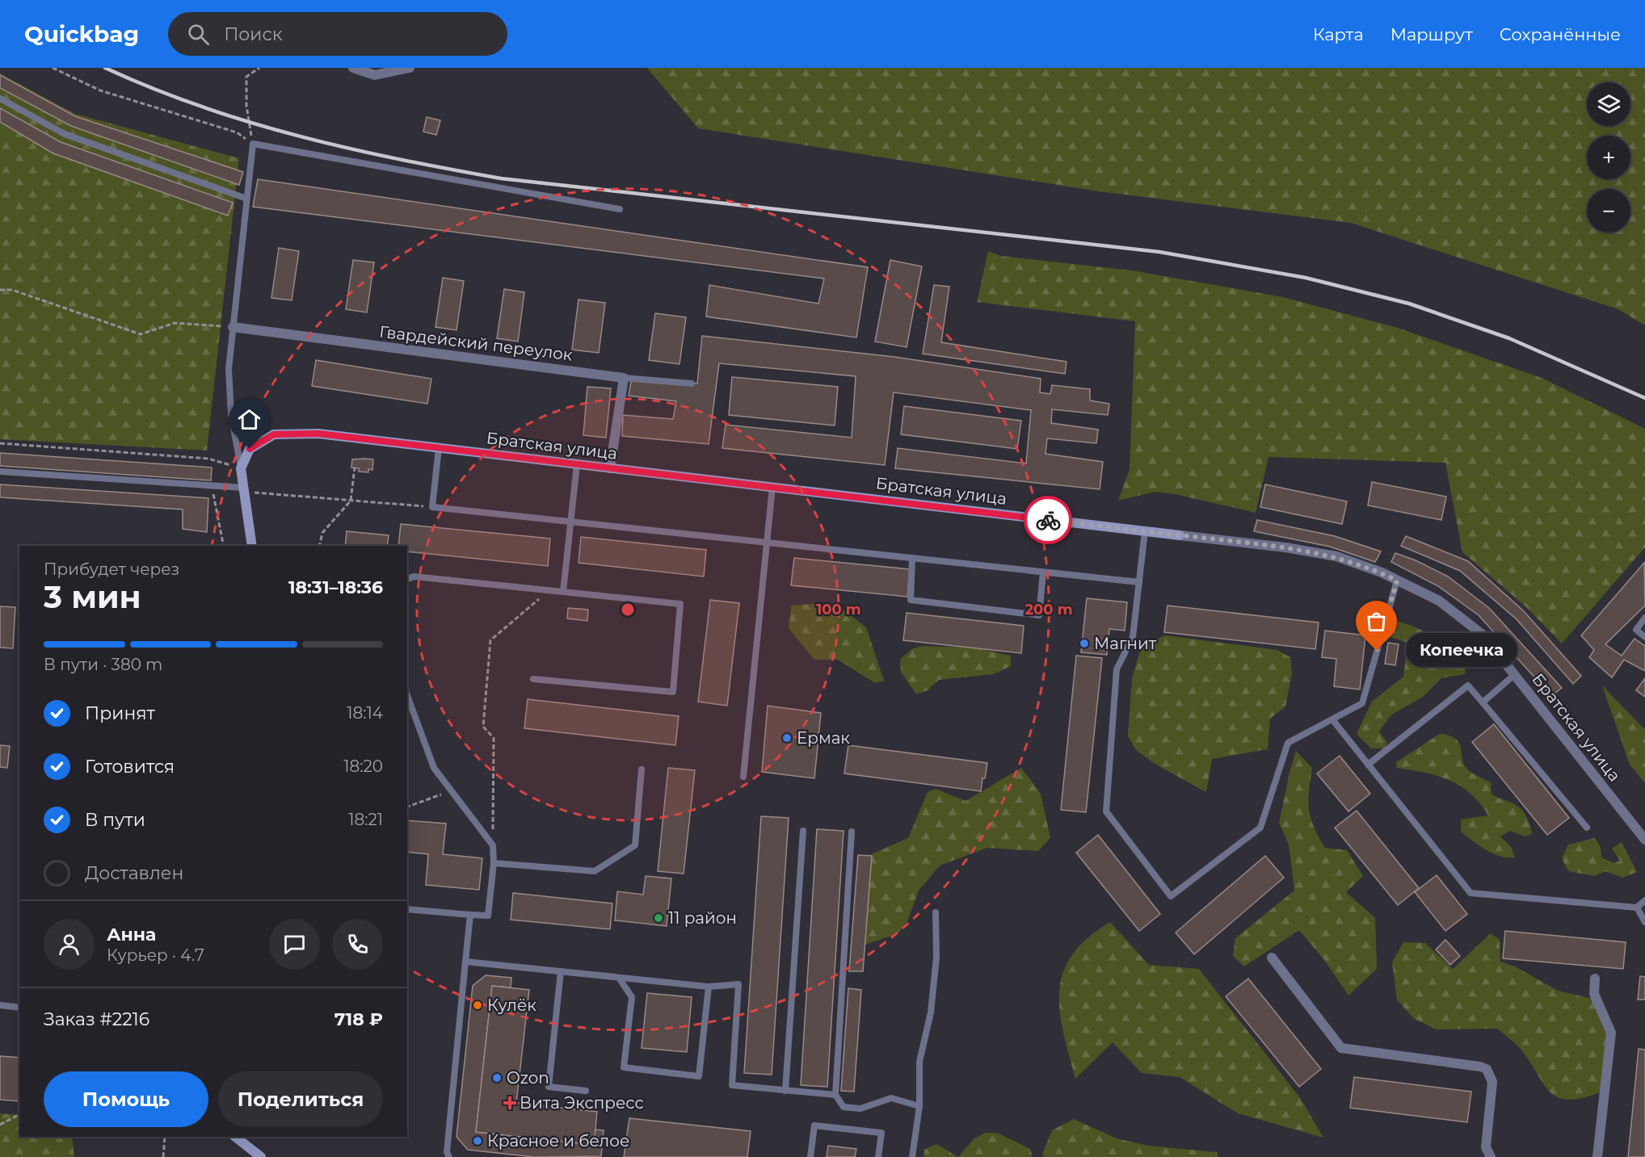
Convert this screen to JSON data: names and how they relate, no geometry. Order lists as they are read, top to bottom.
{
  "streets": {
    "street": ["Гвардейский переулок", "Братская улица"]
  },
  "places": {
    "other": [
      "Магнит",
      "Копеечка",
      "Ермак",
      "11 район",
      "Кулёк",
      "Ozon",
      "Красное и белое"
    ],
    "health": ["Вита Экспресс"]
  },
  "page": {
    "header": "Quickbag",
    "search": "Поиск",
    "nav": ["Карта", "Маршрут", "Сохранённые"],
    "map_buttons": ["+", "−"],
    "heading": ["3 мин", "Прибудет через", "18:31–18:36"],
    "panel": [
      "Анна",
      "Курьер · 4.7",
      "Заказ #2216",
      "718 ₽"
    ],
    "bar": "В пути · 380 m",
    "bubble": "Копеечка",
    "list": [
      ["Принят", "18:14"],
      ["Готовится", "18:20"],
      ["В пути", "18:21"],
      "Доставлен"
    ],
    "buttons": ["Помощь", "Поделиться"]
  },
  "rings": ["100 m", "200 m"]
}
